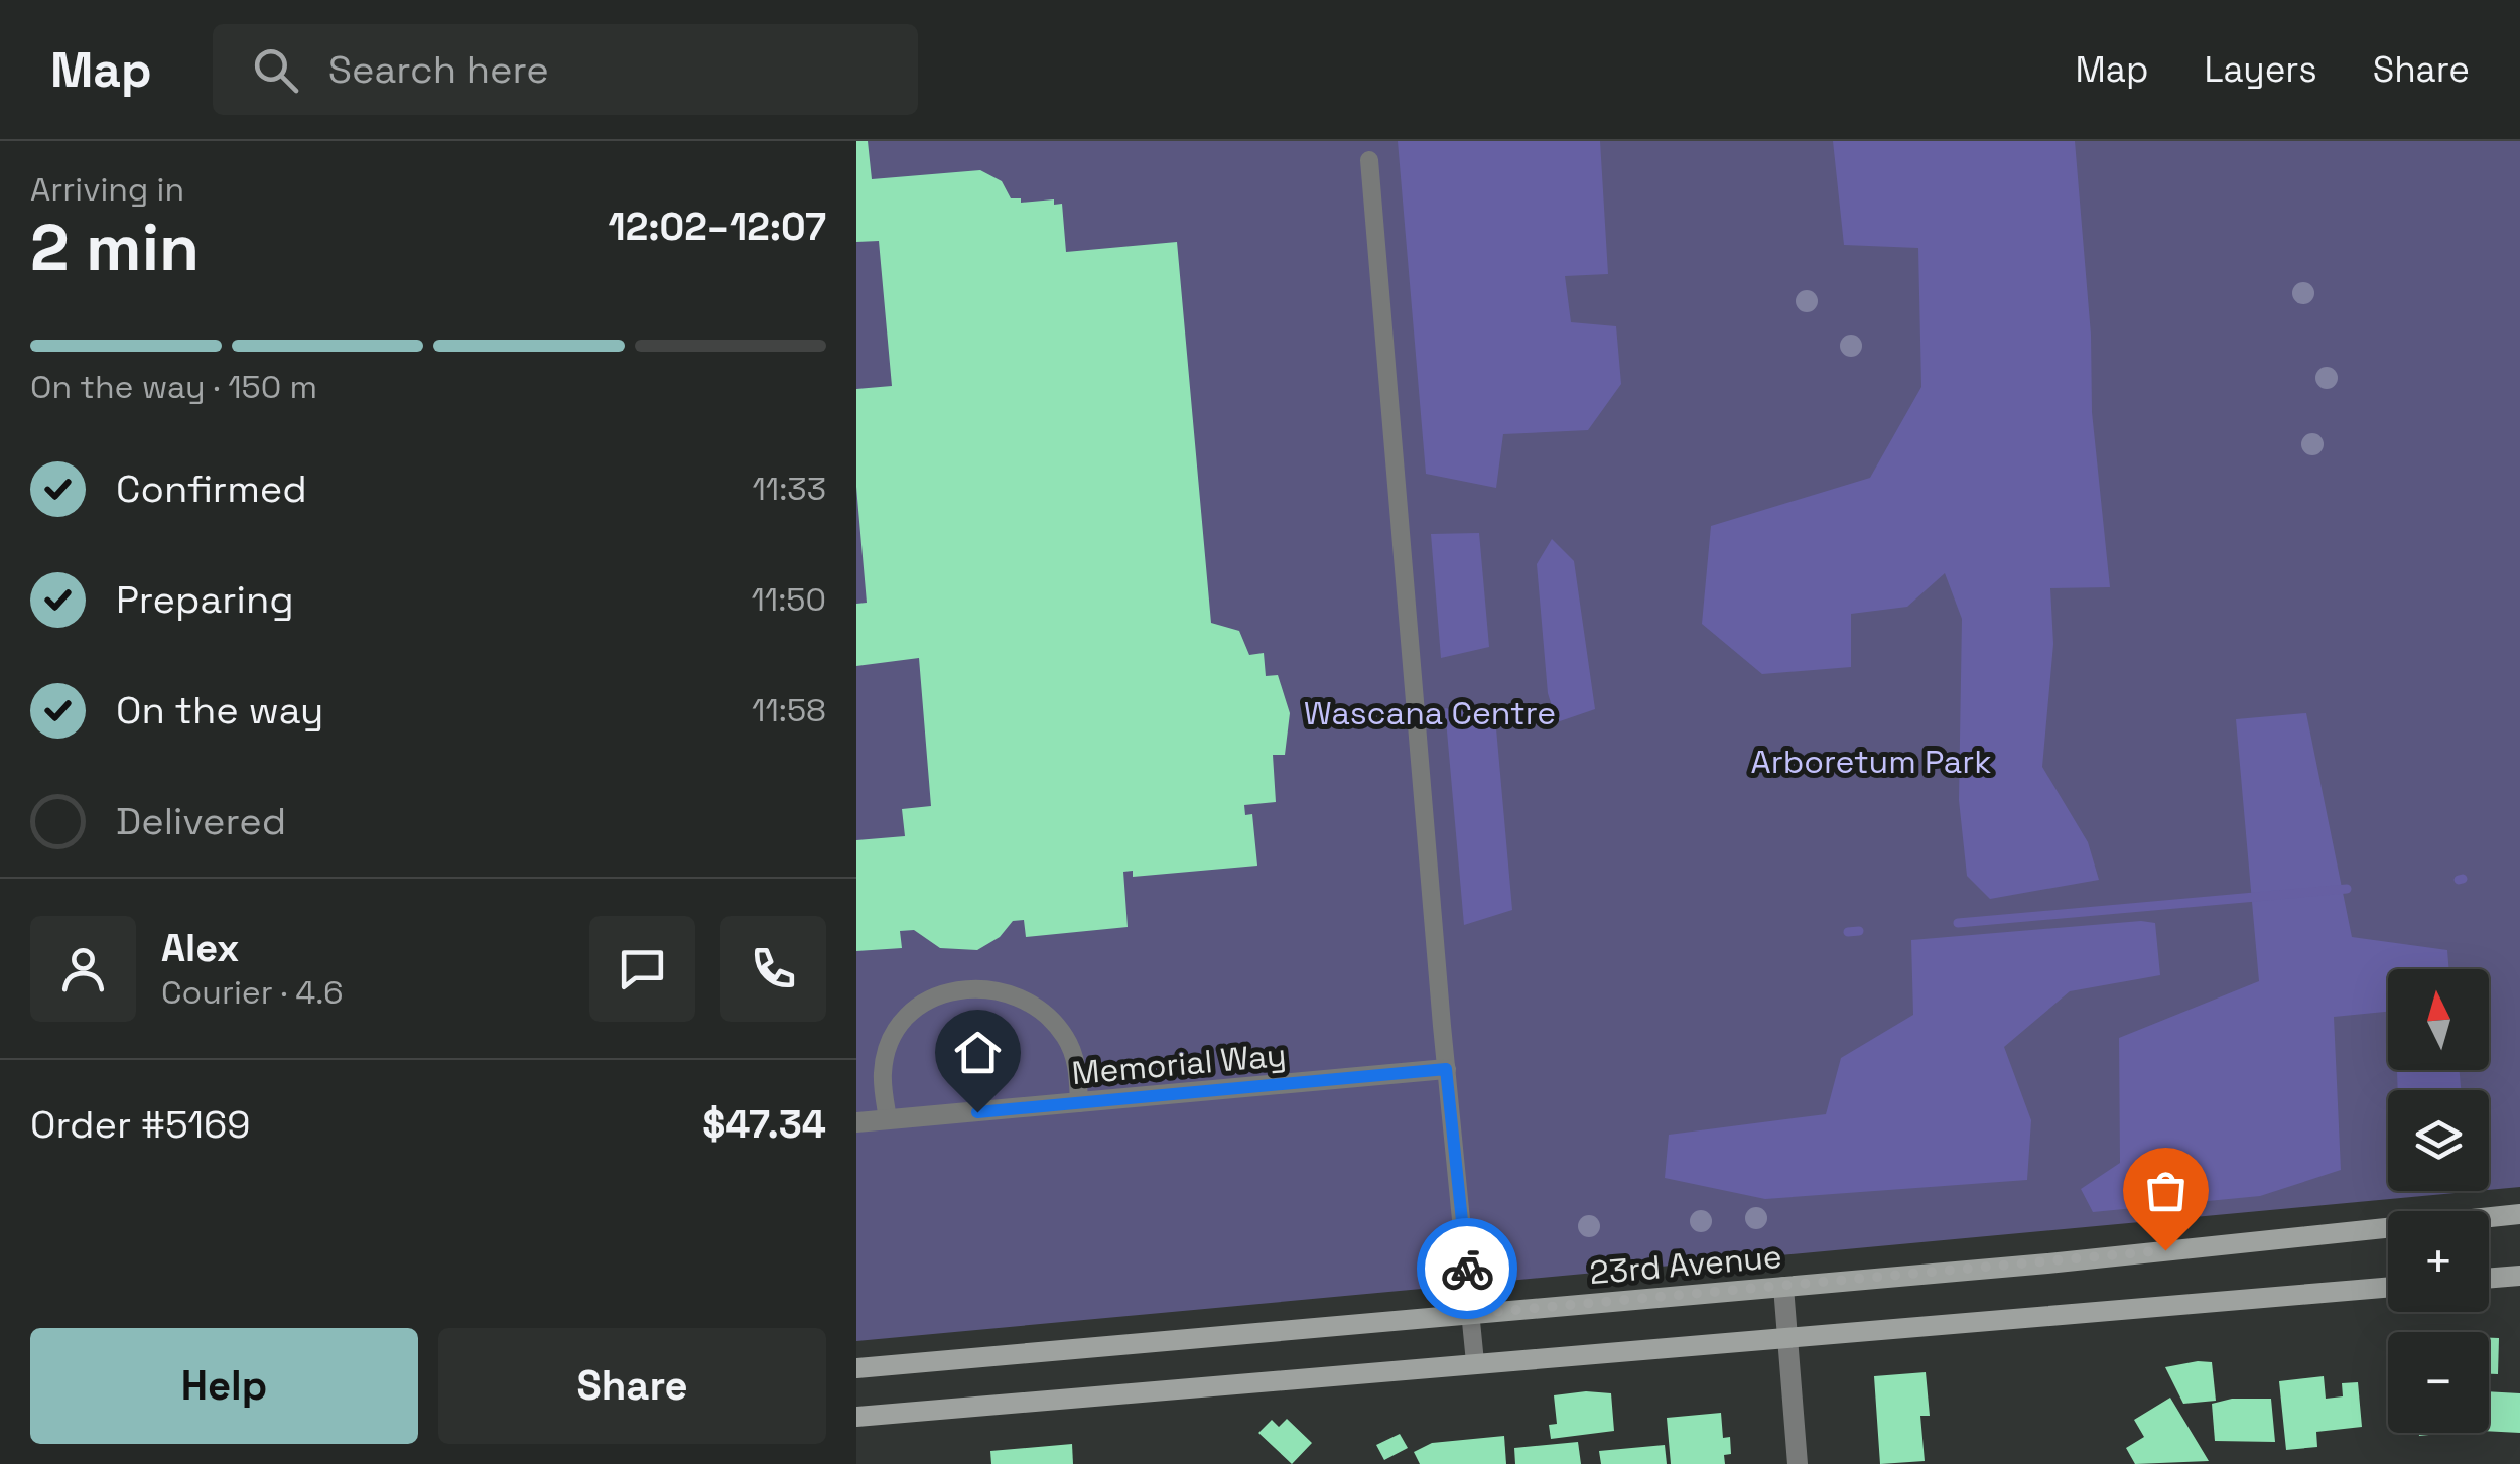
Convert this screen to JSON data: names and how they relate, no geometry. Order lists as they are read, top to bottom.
{
  "streets": {
    "main road": ["23rd Avenue"],
    "street": ["Memorial Way"]
  },
  "parks": ["Wascana Centre", "Arboretum Park"],
  "north": "top",
  "page": {
    "header": "Map",
    "search": "Search here",
    "nav": ["Map", "Layers", "Share"],
    "heading": ["2 min", "Arriving in", "12:02–12:07"],
    "panel": [
      "Alex",
      "Courier · 4.6",
      "Order #5169",
      "$47.34"
    ],
    "bar": "On the way · 150 m",
    "list": [
      ["Confirmed", "11:33"],
      ["Preparing", "11:50"],
      ["On the way", "11:58"],
      "Delivered"
    ],
    "map_buttons": ["+", "−"],
    "buttons": ["Help", "Share"]
  }
}
